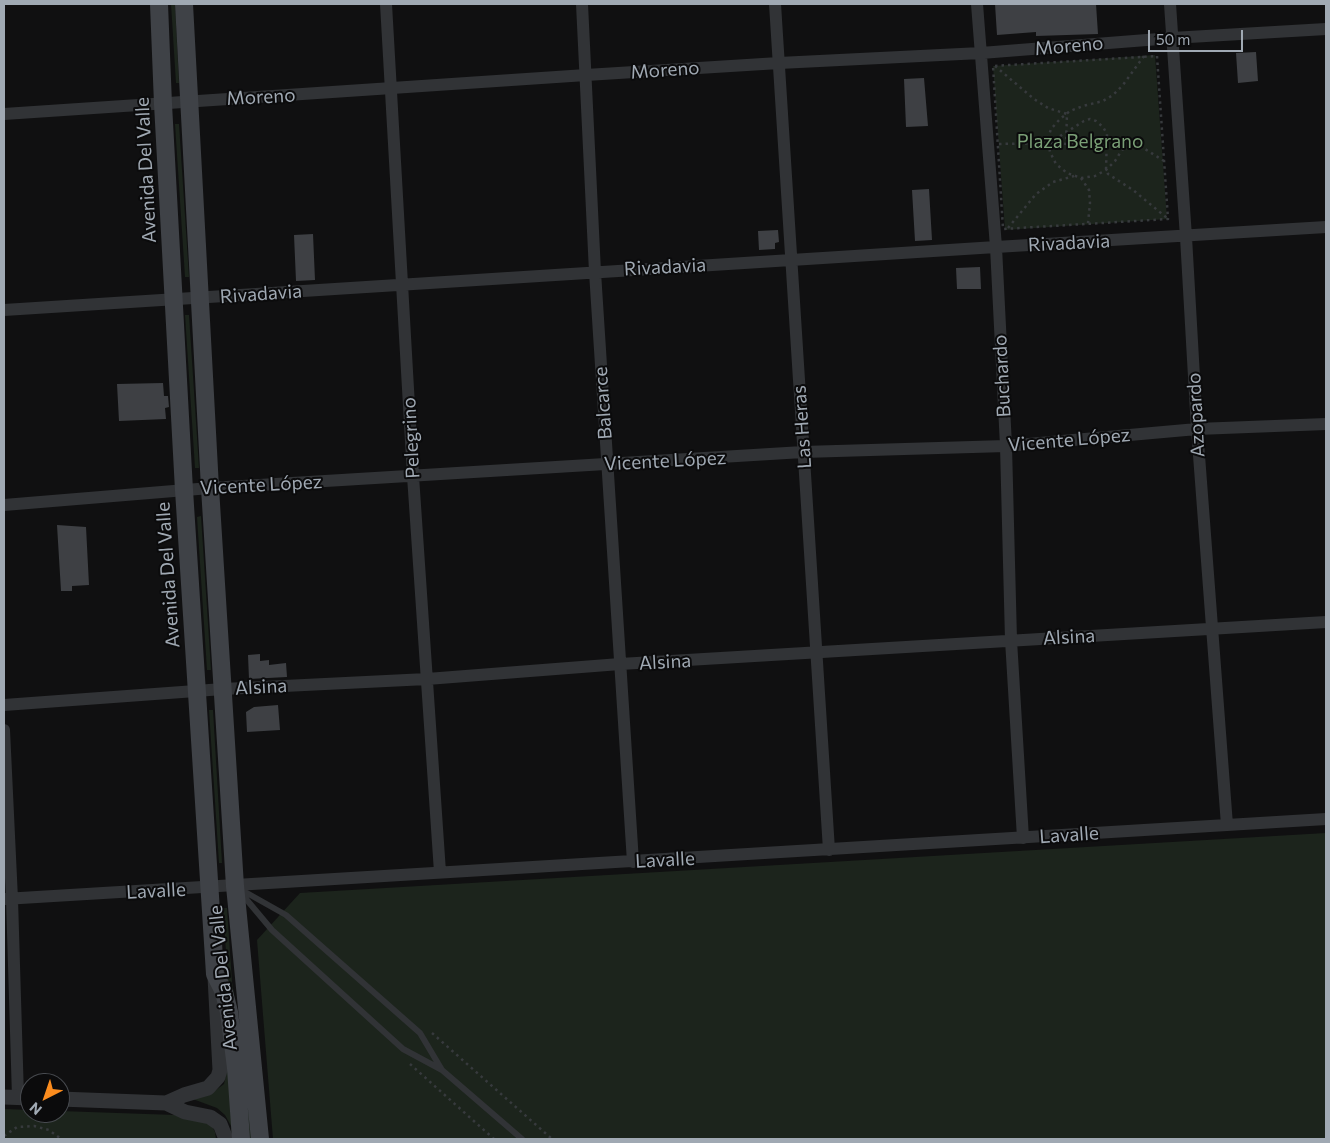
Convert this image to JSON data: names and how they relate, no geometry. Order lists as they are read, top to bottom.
{
  "streets": {
    "main road": ["Avenida Del Valle"],
    "street": [
      "Moreno",
      "Rivadavia",
      "Buchardo",
      "Balcarce",
      "Azopardo",
      "Las Heras",
      "Pelegrino",
      "Vicente López",
      "Alsina",
      "Lavalle"
    ]
  },
  "crossings": [
    ["Moreno", "Avenida Del Valle"],
    ["Moreno", "Buchardo"],
    ["Moreno", "Balcarce"],
    ["Moreno", "Azopardo"],
    ["Moreno", "Las Heras"],
    ["Moreno", "Pelegrino"],
    ["Avenida Del Valle", "Rivadavia"],
    ["Avenida Del Valle", "Vicente López"],
    ["Avenida Del Valle", "Alsina"],
    ["Avenida Del Valle", "Lavalle"],
    ["Rivadavia", "Buchardo"],
    ["Rivadavia", "Balcarce"],
    ["Rivadavia", "Azopardo"],
    ["Rivadavia", "Las Heras"],
    ["Rivadavia", "Pelegrino"],
    ["Buchardo", "Vicente López"],
    ["Buchardo", "Alsina"],
    ["Buchardo", "Lavalle"],
    ["Balcarce", "Vicente López"],
    ["Balcarce", "Alsina"],
    ["Balcarce", "Lavalle"],
    ["Azopardo", "Vicente López"],
    ["Azopardo", "Alsina"],
    ["Azopardo", "Lavalle"],
    ["Las Heras", "Vicente López"],
    ["Las Heras", "Alsina"],
    ["Las Heras", "Lavalle"],
    ["Pelegrino", "Vicente López"],
    ["Pelegrino", "Alsina"],
    ["Pelegrino", "Lavalle"]
  ],
  "parks": ["Plaza Belgrano"],
  "scale_bar": "50 m",
  "north": "bottom left"
}
